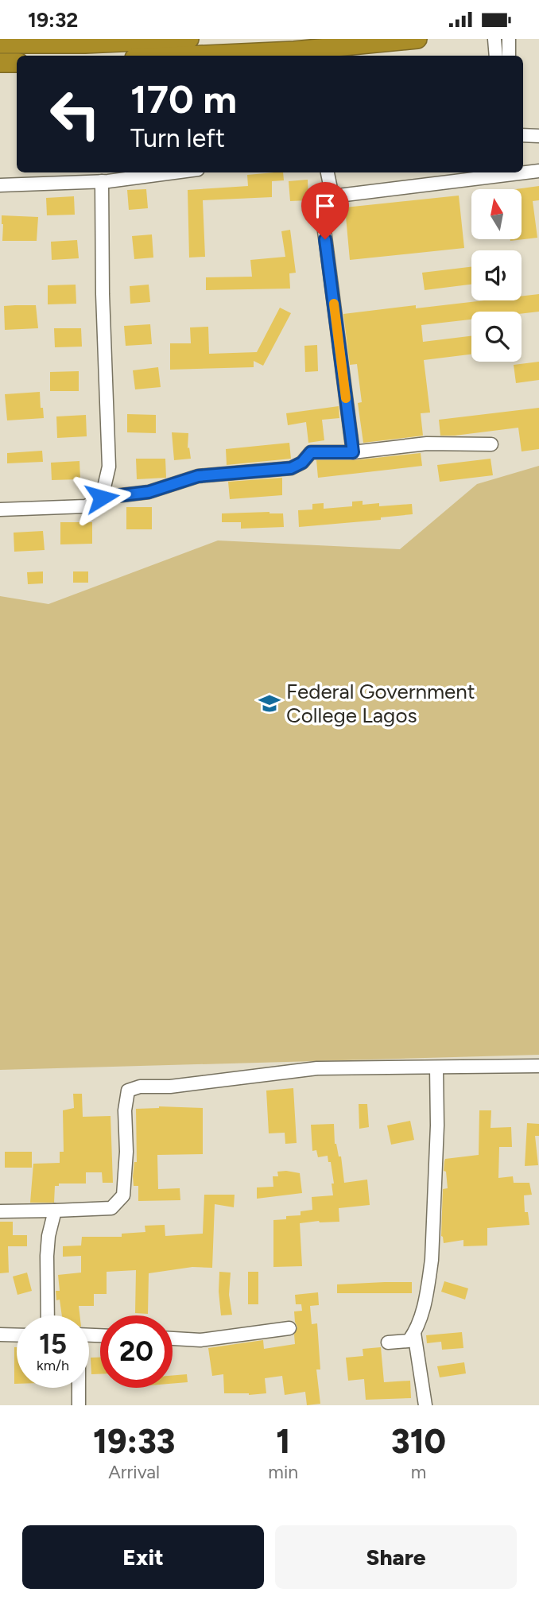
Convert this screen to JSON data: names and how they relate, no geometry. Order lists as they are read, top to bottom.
{
  "places": {
    "school or university": ["Federal Government College Lagos"]
  },
  "north": "top",
  "page": {
    "status": "19:32",
    "turn": ["170 m", "Turn left"],
    "speed": "15 km/h",
    "limit": "20",
    "eta": [
      "19:33",
      "Arrival",
      "1",
      "min",
      "310",
      "m"
    ],
    "buttons": ["Exit", "Share"]
  }
}
